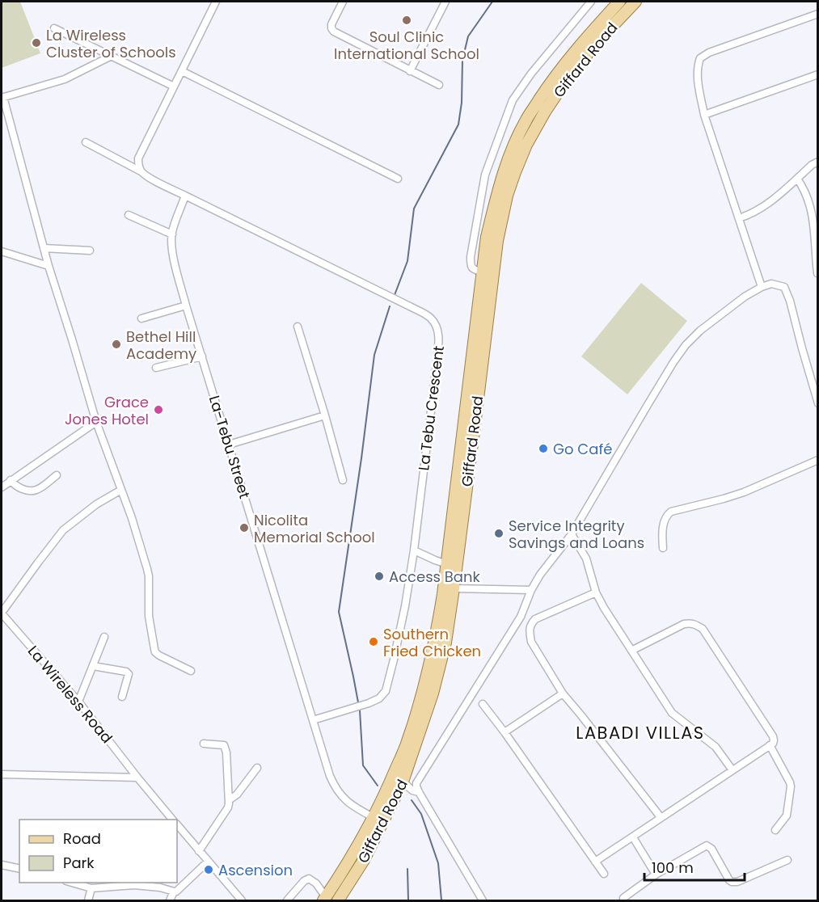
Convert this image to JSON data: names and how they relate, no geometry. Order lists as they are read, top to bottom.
{
  "streets": {
    "main road": ["Giffard Road"],
    "street": ["La Tebu Crescent", "La-Tebu Street", "La Wireless Road"]
  },
  "crossings": [
    ["Giffard Road", "La-Tebu Street"],
    ["La Tebu Crescent", "La-Tebu Street"]
  ],
  "districts": ["LABADI VILLAS"],
  "places": [
    "Soul Clinic International School",
    "La Wireless Cluster of Schools",
    "Bethel Hill Academy",
    "Grace Jones Hotel",
    "Go Café",
    "Nicolita Memorial School",
    "Service Integrity Savings and Loans",
    "Access Bank",
    "Southern Fried Chicken",
    "Ascension"
  ],
  "legend": ["Road", "Park"],
  "scale_bar": "100 m"
}
